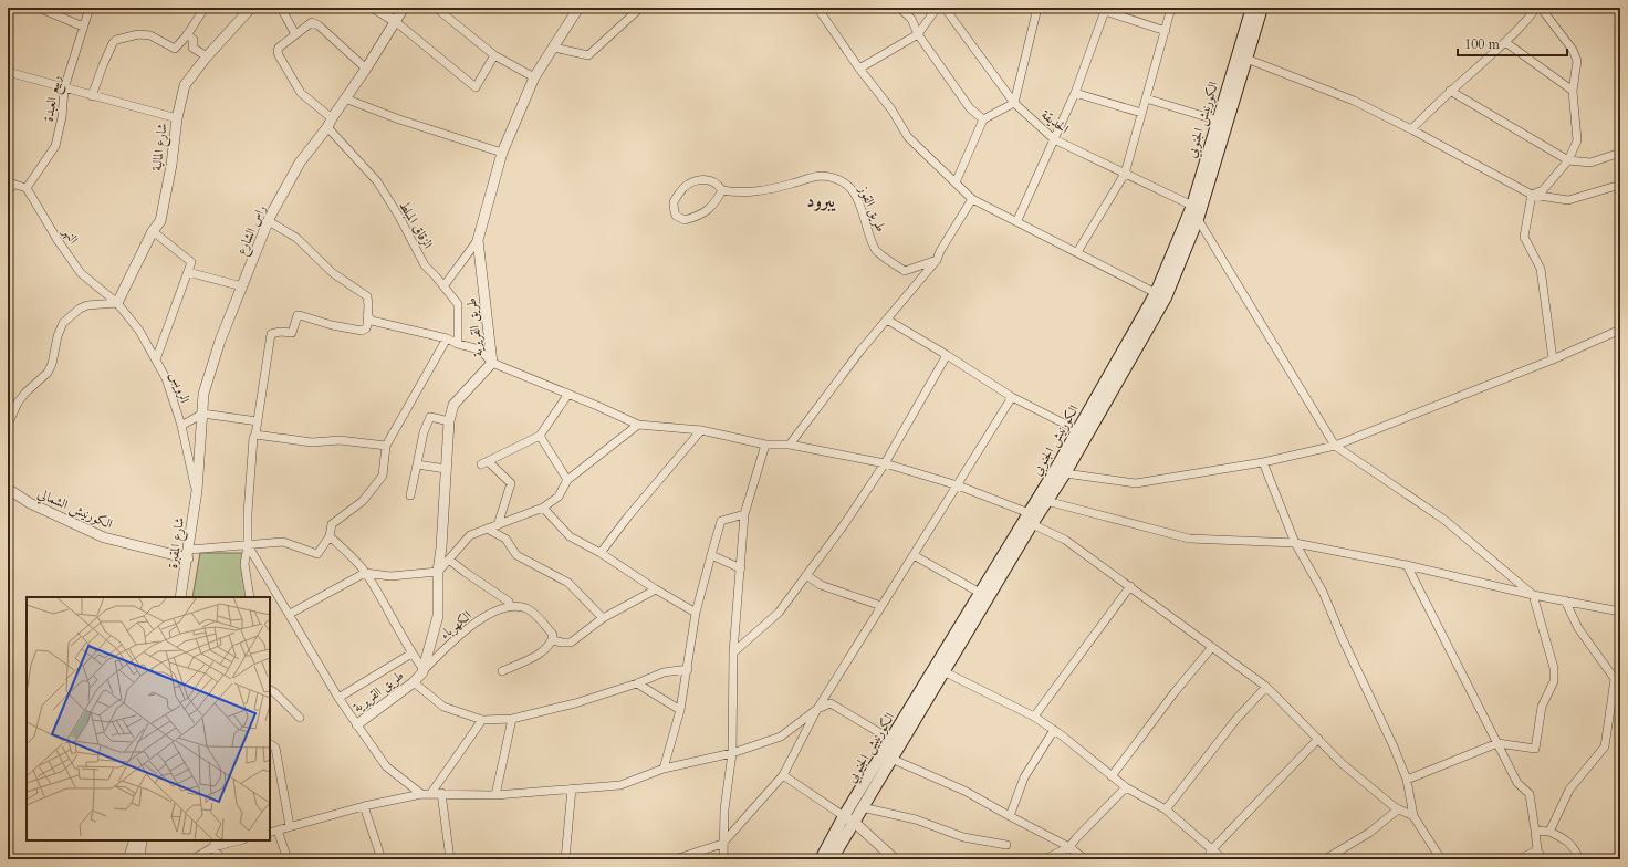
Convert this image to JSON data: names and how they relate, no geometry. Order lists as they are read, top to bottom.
{
  "streets": {
    "main road": ["الكورنيش الجنوبي"],
    "street": [
      "ربيع العبدة",
      "الحديقة",
      "شارع المالية",
      "طريق القوز",
      "الزقاق المبلط",
      "راس الشارع",
      "النهر",
      "طريق القريرية",
      "الرويس",
      "الكورنيش الشمالي",
      "شارع المقبرة",
      "الكهرباء"
    ]
  },
  "crossings": [
    ["ربيع العبدة", "النهر"],
    ["الكورنيش الجنوبي", "الحديقة"],
    ["شارع المالية", "النهر"],
    ["شارع المالية", "الرويس"],
    ["الزقاق المبلط", "راس الشارع"],
    ["راس الشارع", "الرويس"],
    ["راس الشارع", "شارع المقبرة"],
    ["النهر", "الرويس"],
    ["طريق القريرية", "الكهرباء"],
    ["الرويس", "شارع المقبرة"],
    ["الكورنيش الشمالي", "شارع المقبرة"]
  ],
  "districts": ["يبرود"],
  "scale_bar": "100 m"
}
